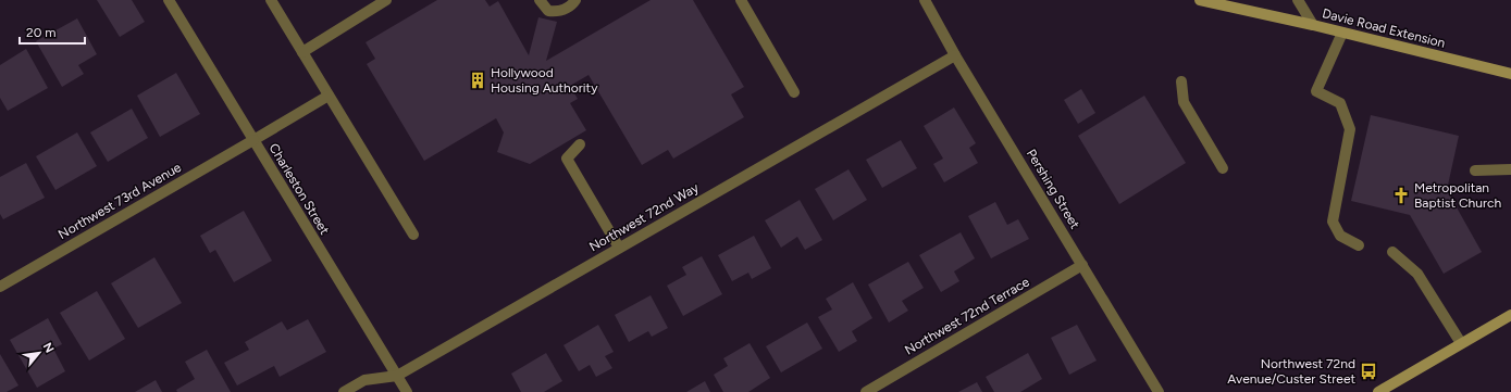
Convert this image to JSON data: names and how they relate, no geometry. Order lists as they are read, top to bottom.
{
  "streets": {
    "main road": ["Davie Road Extension"],
    "street": [
      "Charleston Street",
      "Pershing Street",
      "Northwest 73rd Avenue",
      "Northwest 72nd Way",
      "Northwest 72nd Terrace"
    ]
  },
  "crossings": [
    ["Charleston Street", "Northwest 73rd Avenue"],
    ["Charleston Street", "Northwest 72nd Way"],
    ["Pershing Street", "Northwest 72nd Way"],
    ["Pershing Street", "Northwest 72nd Terrace"]
  ],
  "places": {
    "building": ["Hollywood Housing Authority"],
    "church": ["Metropolitan Baptist Church"],
    "bus stop": ["Northwest 72nd Avenue/Custer Street"]
  },
  "scale_bar": "20 m",
  "north": "top right"
}
